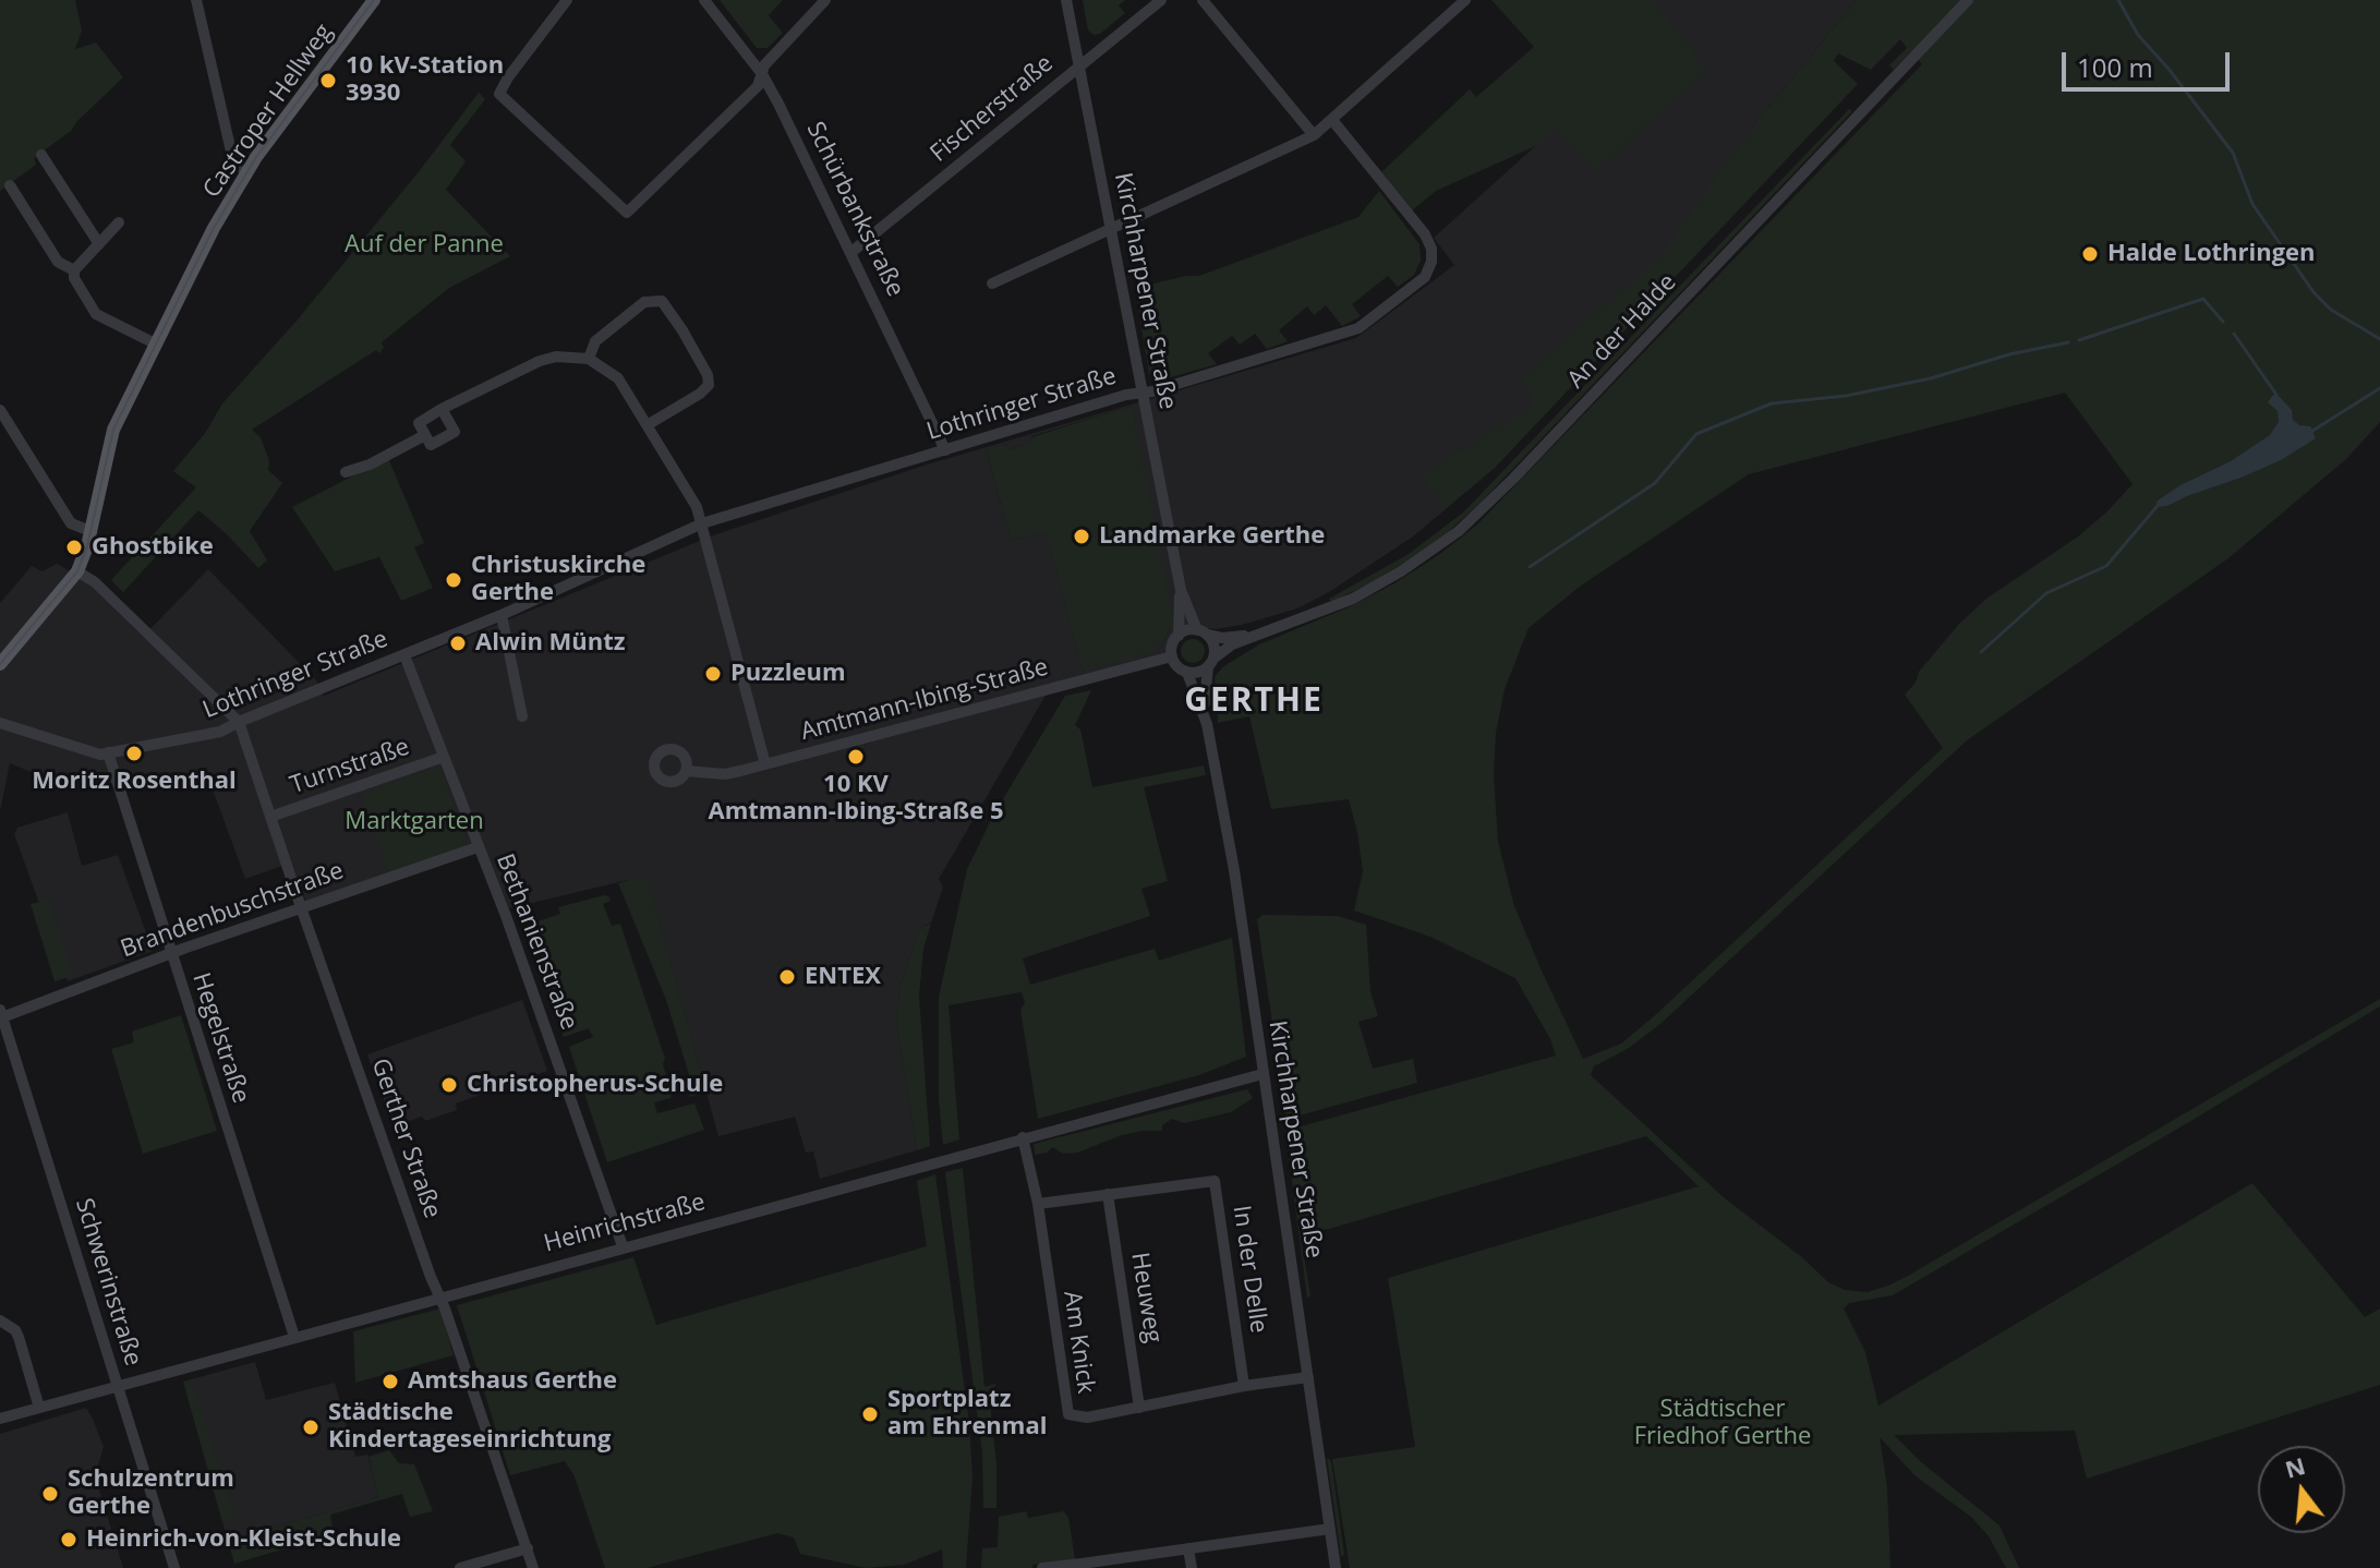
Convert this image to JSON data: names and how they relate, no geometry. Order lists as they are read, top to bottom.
{
  "streets": {
    "main road": ["Castroper Hellweg"],
    "street": [
      "Fischerstraße",
      "Schürbankstraße",
      "Kirchharpener Straße",
      "An der Halde",
      "Lothringer Straße",
      "Amtmann-Ibing-Straße",
      "Turnstraße",
      "Brandenbuschstraße",
      "Bethanienstraße",
      "Hegelstraße",
      "Gerther Straße",
      "Heinrichstraße",
      "In der Delle",
      "Schwerinstraße",
      "Heuweg",
      "Am Knick"
    ]
  },
  "crossings": [
    ["Fischerstraße", "Schürbankstraße"],
    ["Fischerstraße", "Kirchharpener Straße"],
    ["Schürbankstraße", "Lothringer Straße"],
    ["Kirchharpener Straße", "An der Halde"],
    ["Kirchharpener Straße", "Lothringer Straße"],
    ["Kirchharpener Straße", "Amtmann-Ibing-Straße"],
    ["Kirchharpener Straße", "Heinrichstraße"],
    ["Kirchharpener Straße", "Am Knick"],
    ["An der Halde", "Amtmann-Ibing-Straße"],
    ["Lothringer Straße", "Bethanienstraße"],
    ["Lothringer Straße", "Hegelstraße"],
    ["Lothringer Straße", "Gerther Straße"],
    ["Turnstraße", "Bethanienstraße"],
    ["Turnstraße", "Gerther Straße"],
    ["Brandenbuschstraße", "Bethanienstraße"],
    ["Brandenbuschstraße", "Hegelstraße"],
    ["Brandenbuschstraße", "Gerther Straße"],
    ["Brandenbuschstraße", "Schwerinstraße"],
    ["Bethanienstraße", "Heinrichstraße"],
    ["Hegelstraße", "Heinrichstraße"],
    ["Gerther Straße", "Heinrichstraße"],
    ["Heinrichstraße", "Schwerinstraße"],
    ["Heinrichstraße", "Am Knick"],
    ["In der Delle", "Heuweg"],
    ["In der Delle", "Am Knick"],
    ["Heuweg", "Am Knick"]
  ],
  "districts": ["GERTHE"],
  "parks": ["Auf der Panne", "Marktgarten", "Städtischer Friedhof Gerthe"],
  "places": [
    "10 kV-Station 3930",
    "Halde Lothringen",
    "Landmarke Gerthe",
    "Ghostbike",
    "Christuskirche Gerthe",
    "Alwin Müntz",
    "Puzzleum",
    "Moritz Rosenthal",
    "10 KV Amtmann-Ibing-Straße 5",
    "ENTEX",
    "Christopherus-Schule",
    "Amtshaus Gerthe",
    "Sportplatz am Ehrenmal",
    "Städtische Kindertageseinrichtung",
    "Schulzentrum Gerthe",
    "Heinrich-von-Kleist-Schule"
  ],
  "scale_bar": "100 m",
  "north": "top"
}
